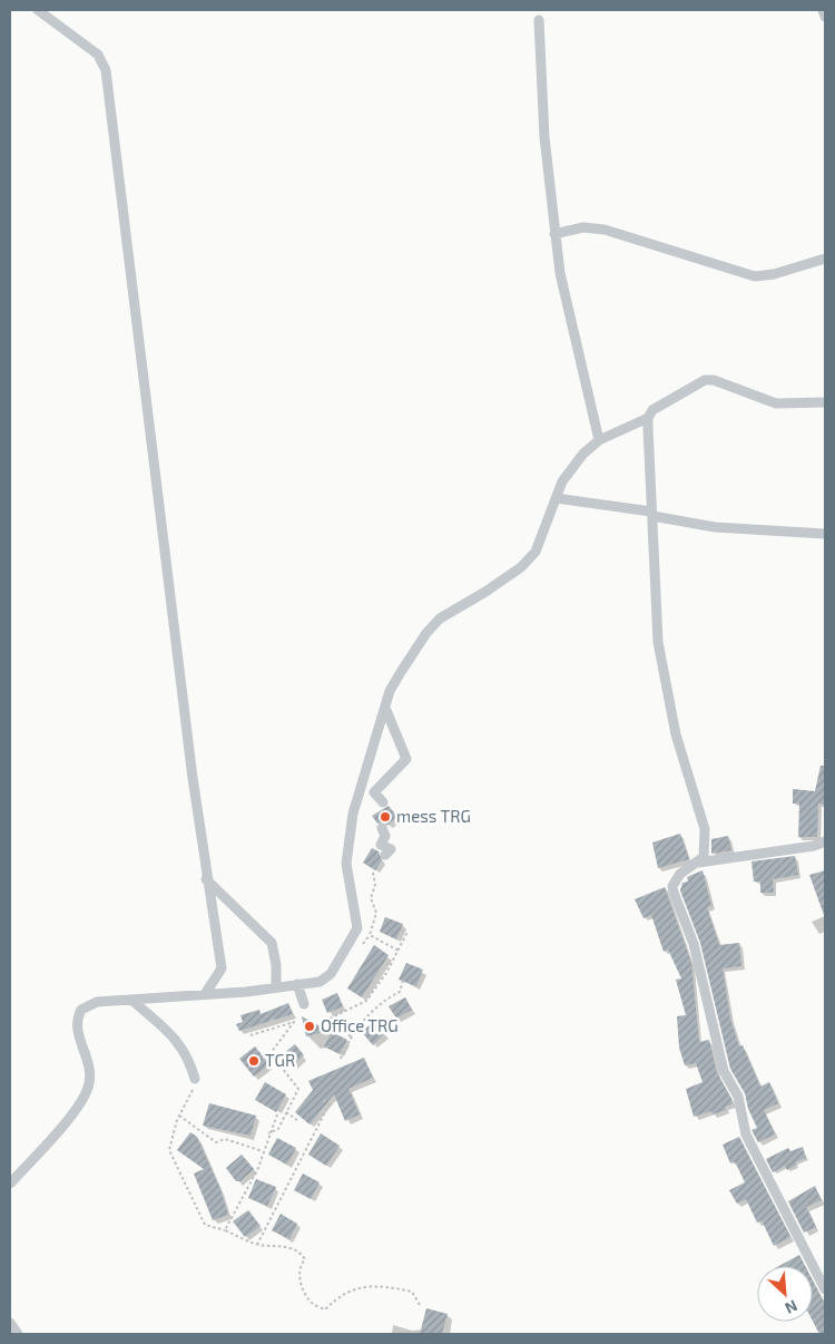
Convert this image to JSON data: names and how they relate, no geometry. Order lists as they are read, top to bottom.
{
  "places": ["mess TRG", "Office TRG", "TGR"],
  "north": "bottom right"
}
